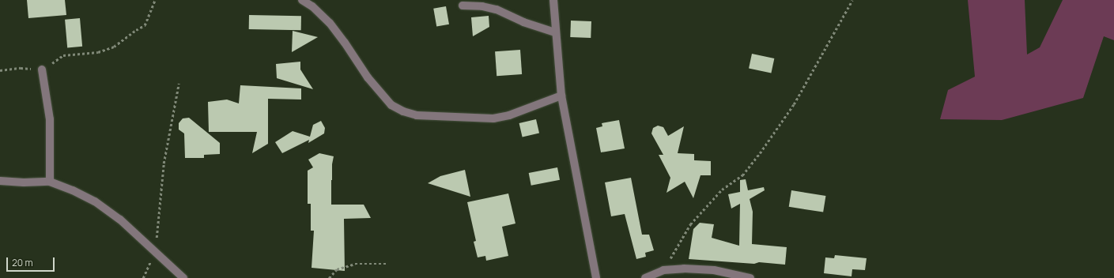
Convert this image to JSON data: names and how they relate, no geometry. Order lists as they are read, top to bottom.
{
  "scale_bar": "20 m"
}
